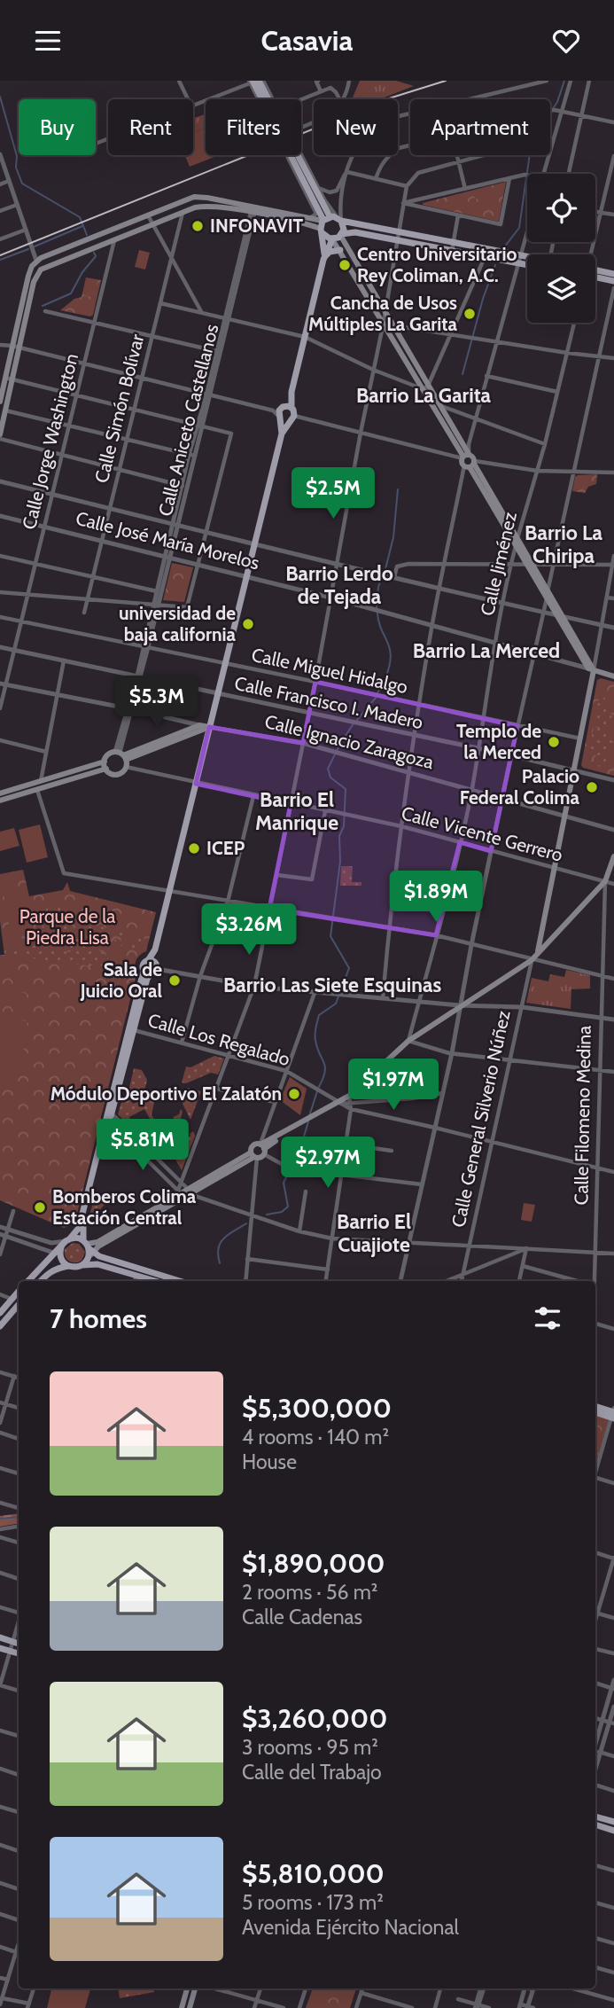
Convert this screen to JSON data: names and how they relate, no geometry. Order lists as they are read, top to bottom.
{
  "streets": {
    "main road": ["Calle José María Morelos", "Calle Filomeno Medina"],
    "street": [
      "Calle Simón Bolívar",
      "Calle Aniceto Castellanos",
      "Calle Jorge Washington",
      "Calle Jiménez",
      "Calle Miguel Hidalgo",
      "Calle Francisco I. Madero",
      "Calle Ignacio Zaragoza",
      "Calle Vicente Gerrero",
      "Calle Los Regalado",
      "Calle General Silverio Núñez"
    ]
  },
  "crossings": [
    ["Calle Simón Bolívar", "Calle José María Morelos"],
    ["Calle Aniceto Castellanos", "Calle José María Morelos"],
    ["Calle Aniceto Castellanos", "Calle Miguel Hidalgo"],
    ["Calle Aniceto Castellanos", "Calle Francisco I. Madero"],
    ["Calle Aniceto Castellanos", "Calle Ignacio Zaragoza"],
    ["Calle Aniceto Castellanos", "Calle Vicente Gerrero"],
    ["Calle Jorge Washington", "Calle José María Morelos"],
    ["Calle Jorge Washington", "Calle Miguel Hidalgo"],
    ["Calle Jorge Washington", "Calle Francisco I. Madero"],
    ["Calle Jorge Washington", "Calle Ignacio Zaragoza"],
    ["Calle José María Morelos", "Calle Jiménez"],
    ["Calle Jiménez", "Calle Miguel Hidalgo"],
    ["Calle Jiménez", "Calle Francisco I. Madero"],
    ["Calle Jiménez", "Calle Ignacio Zaragoza"],
    ["Calle Jiménez", "Calle Vicente Gerrero"],
    ["Calle Vicente Gerrero", "Calle Filomeno Medina"],
    ["Calle Los Regalado", "Calle Filomeno Medina"],
    ["Calle Los Regalado", "Calle General Silverio Núñez"]
  ],
  "districts": [
    "Barrio La Garita",
    "Barrio La Chiripa",
    "Barrio Lerdo de Tejada",
    "Barrio La Merced",
    "Barrio El Manrique",
    "Barrio Las Siete Esquinas",
    "Barrio El Cuajiote"
  ],
  "parks": ["Parque de la Piedra Lisa"],
  "places": [
    "INFONAVIT",
    "Centro Universitario Rey Coliman, A.C.",
    "Cancha de Usos Múltiples La Garita",
    "universidad de baja california",
    "Templo de la Merced",
    "Palacio Federal Colima",
    "ICEP",
    "Sala de Juicio Oral",
    "Módulo Deportivo El Zalatón",
    "Bomberos Colima Estación Central"
  ],
  "page": {
    "header": "Casavia",
    "chip": [
      "Buy",
      "Rent",
      "Filters",
      "New",
      "Apartment"
    ],
    "price": [
      "$2.5M",
      "$5.3M",
      "$1.89M",
      "$3.26M",
      "$1.97M",
      "$5.81M",
      "$2.97M"
    ],
    "heading": "7 homes",
    "list": [
      {
        "name": "$5,300,000",
        "note": "4 rooms · 140 m² · House"
      },
      {
        "name": "$1,890,000",
        "note": "2 rooms · 56 m² · Calle Cadenas"
      },
      {
        "name": "$3,260,000",
        "note": "3 rooms · 95 m² · Calle del Trabajo"
      },
      {
        "name": "$5,810,000",
        "note": "5 rooms · 173 m² · Avenida Ejército Nacional"
      }
    ]
  }
}
